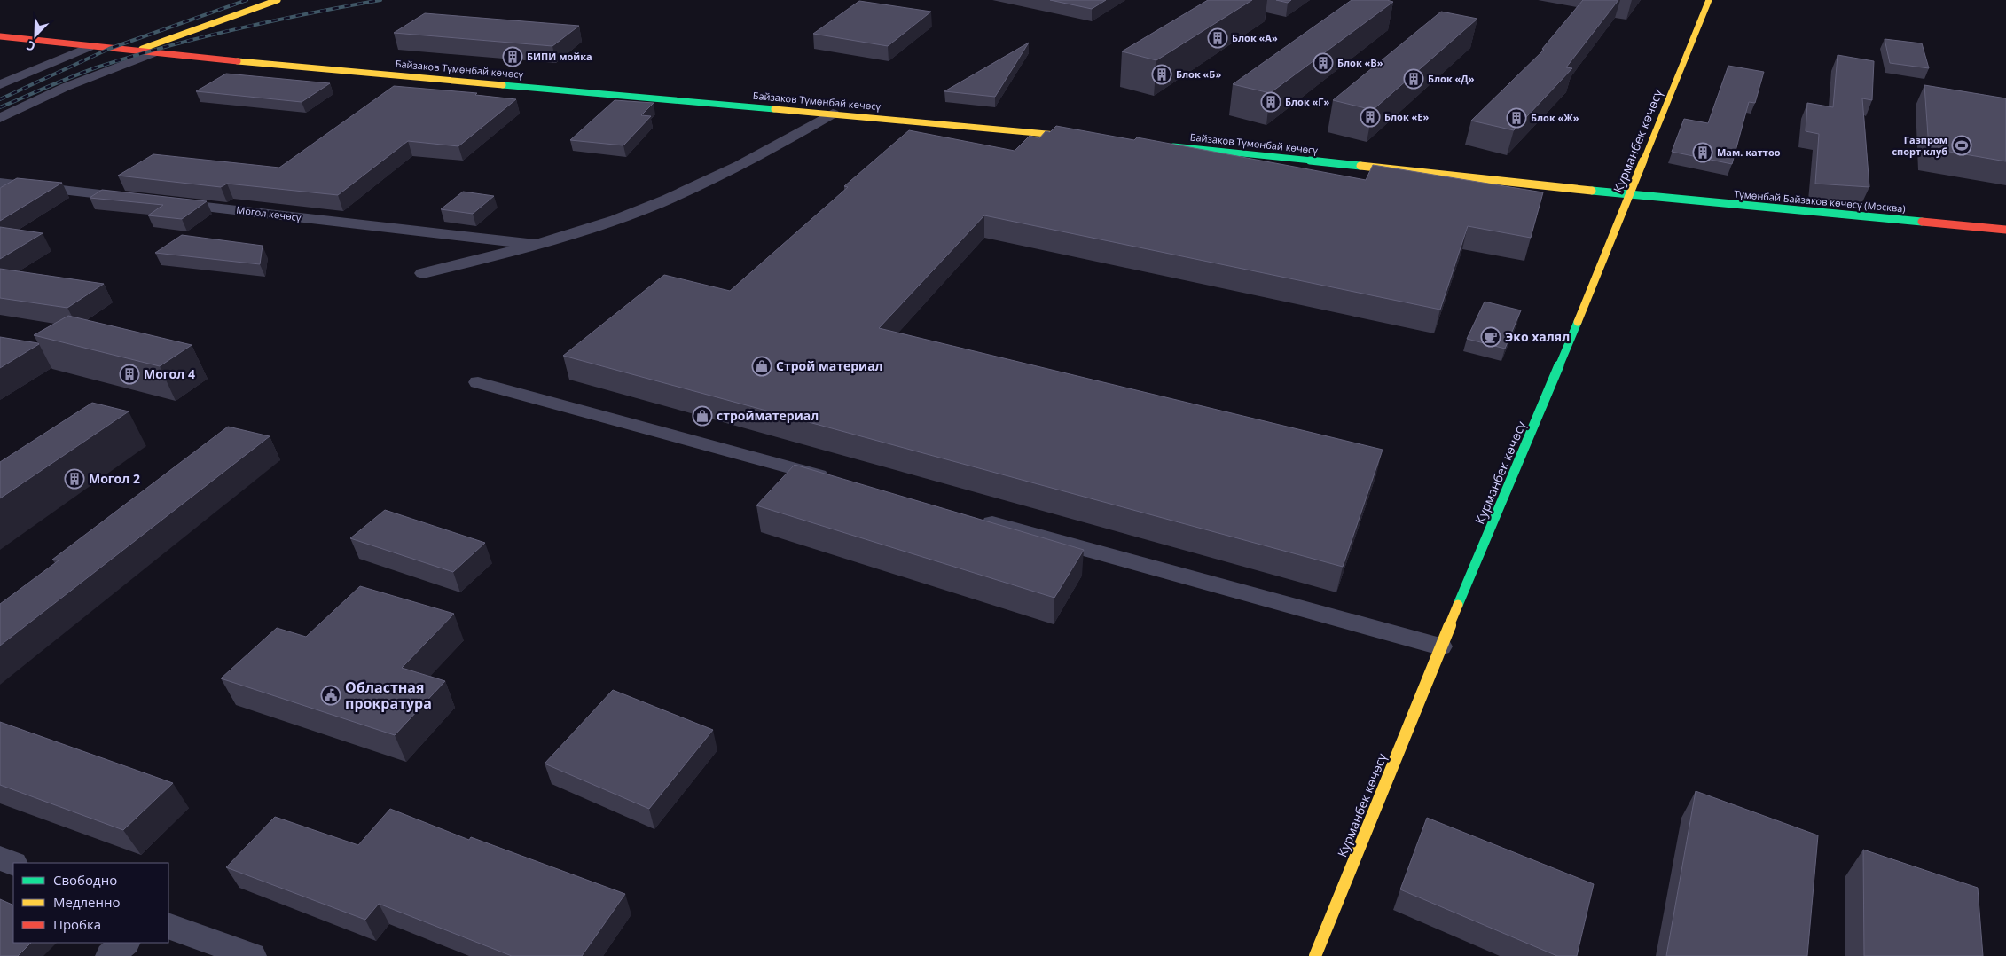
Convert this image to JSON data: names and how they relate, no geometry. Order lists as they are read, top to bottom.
{
  "streets": {
    "main road": ["Байзаков Түмөнбай көчөсү", "Курманбек көчөсү", "Түмөнбай Байзаков көчөсү (Москва)"],
    "street": ["Могол көчөсү"]
  },
  "crossings": [
    ["Байзаков Түмөнбай көчөсү", "Курманбек көчөсү"],
    ["Байзаков Түмөнбай көчөсү", "Түмөнбай Байзаков көчөсү (Москва)"],
    ["Курманбек көчөсү", "Түмөнбай Байзаков көчөсү (Москва)"]
  ],
  "places": {
    "building": [
      "Блок «А»",
      "БИПИ мойка",
      "Блок «В»",
      "Блок «Б»",
      "Блок «Д»",
      "Блок «Г»",
      "Блок «Е»",
      "Блок «Ж»",
      "Мам. каттоо",
      "Могол 4",
      "Могол 2"
    ],
    "sports": ["Газпром спорт клуб"],
    "cafe": ["Эко халял"],
    "shop": ["Строй материал", "стройматериал"],
    "public building": ["Областная прократура"]
  },
  "legend": ["Свободно", "Медленно", "Пробка"],
  "north": "bottom left"
}
